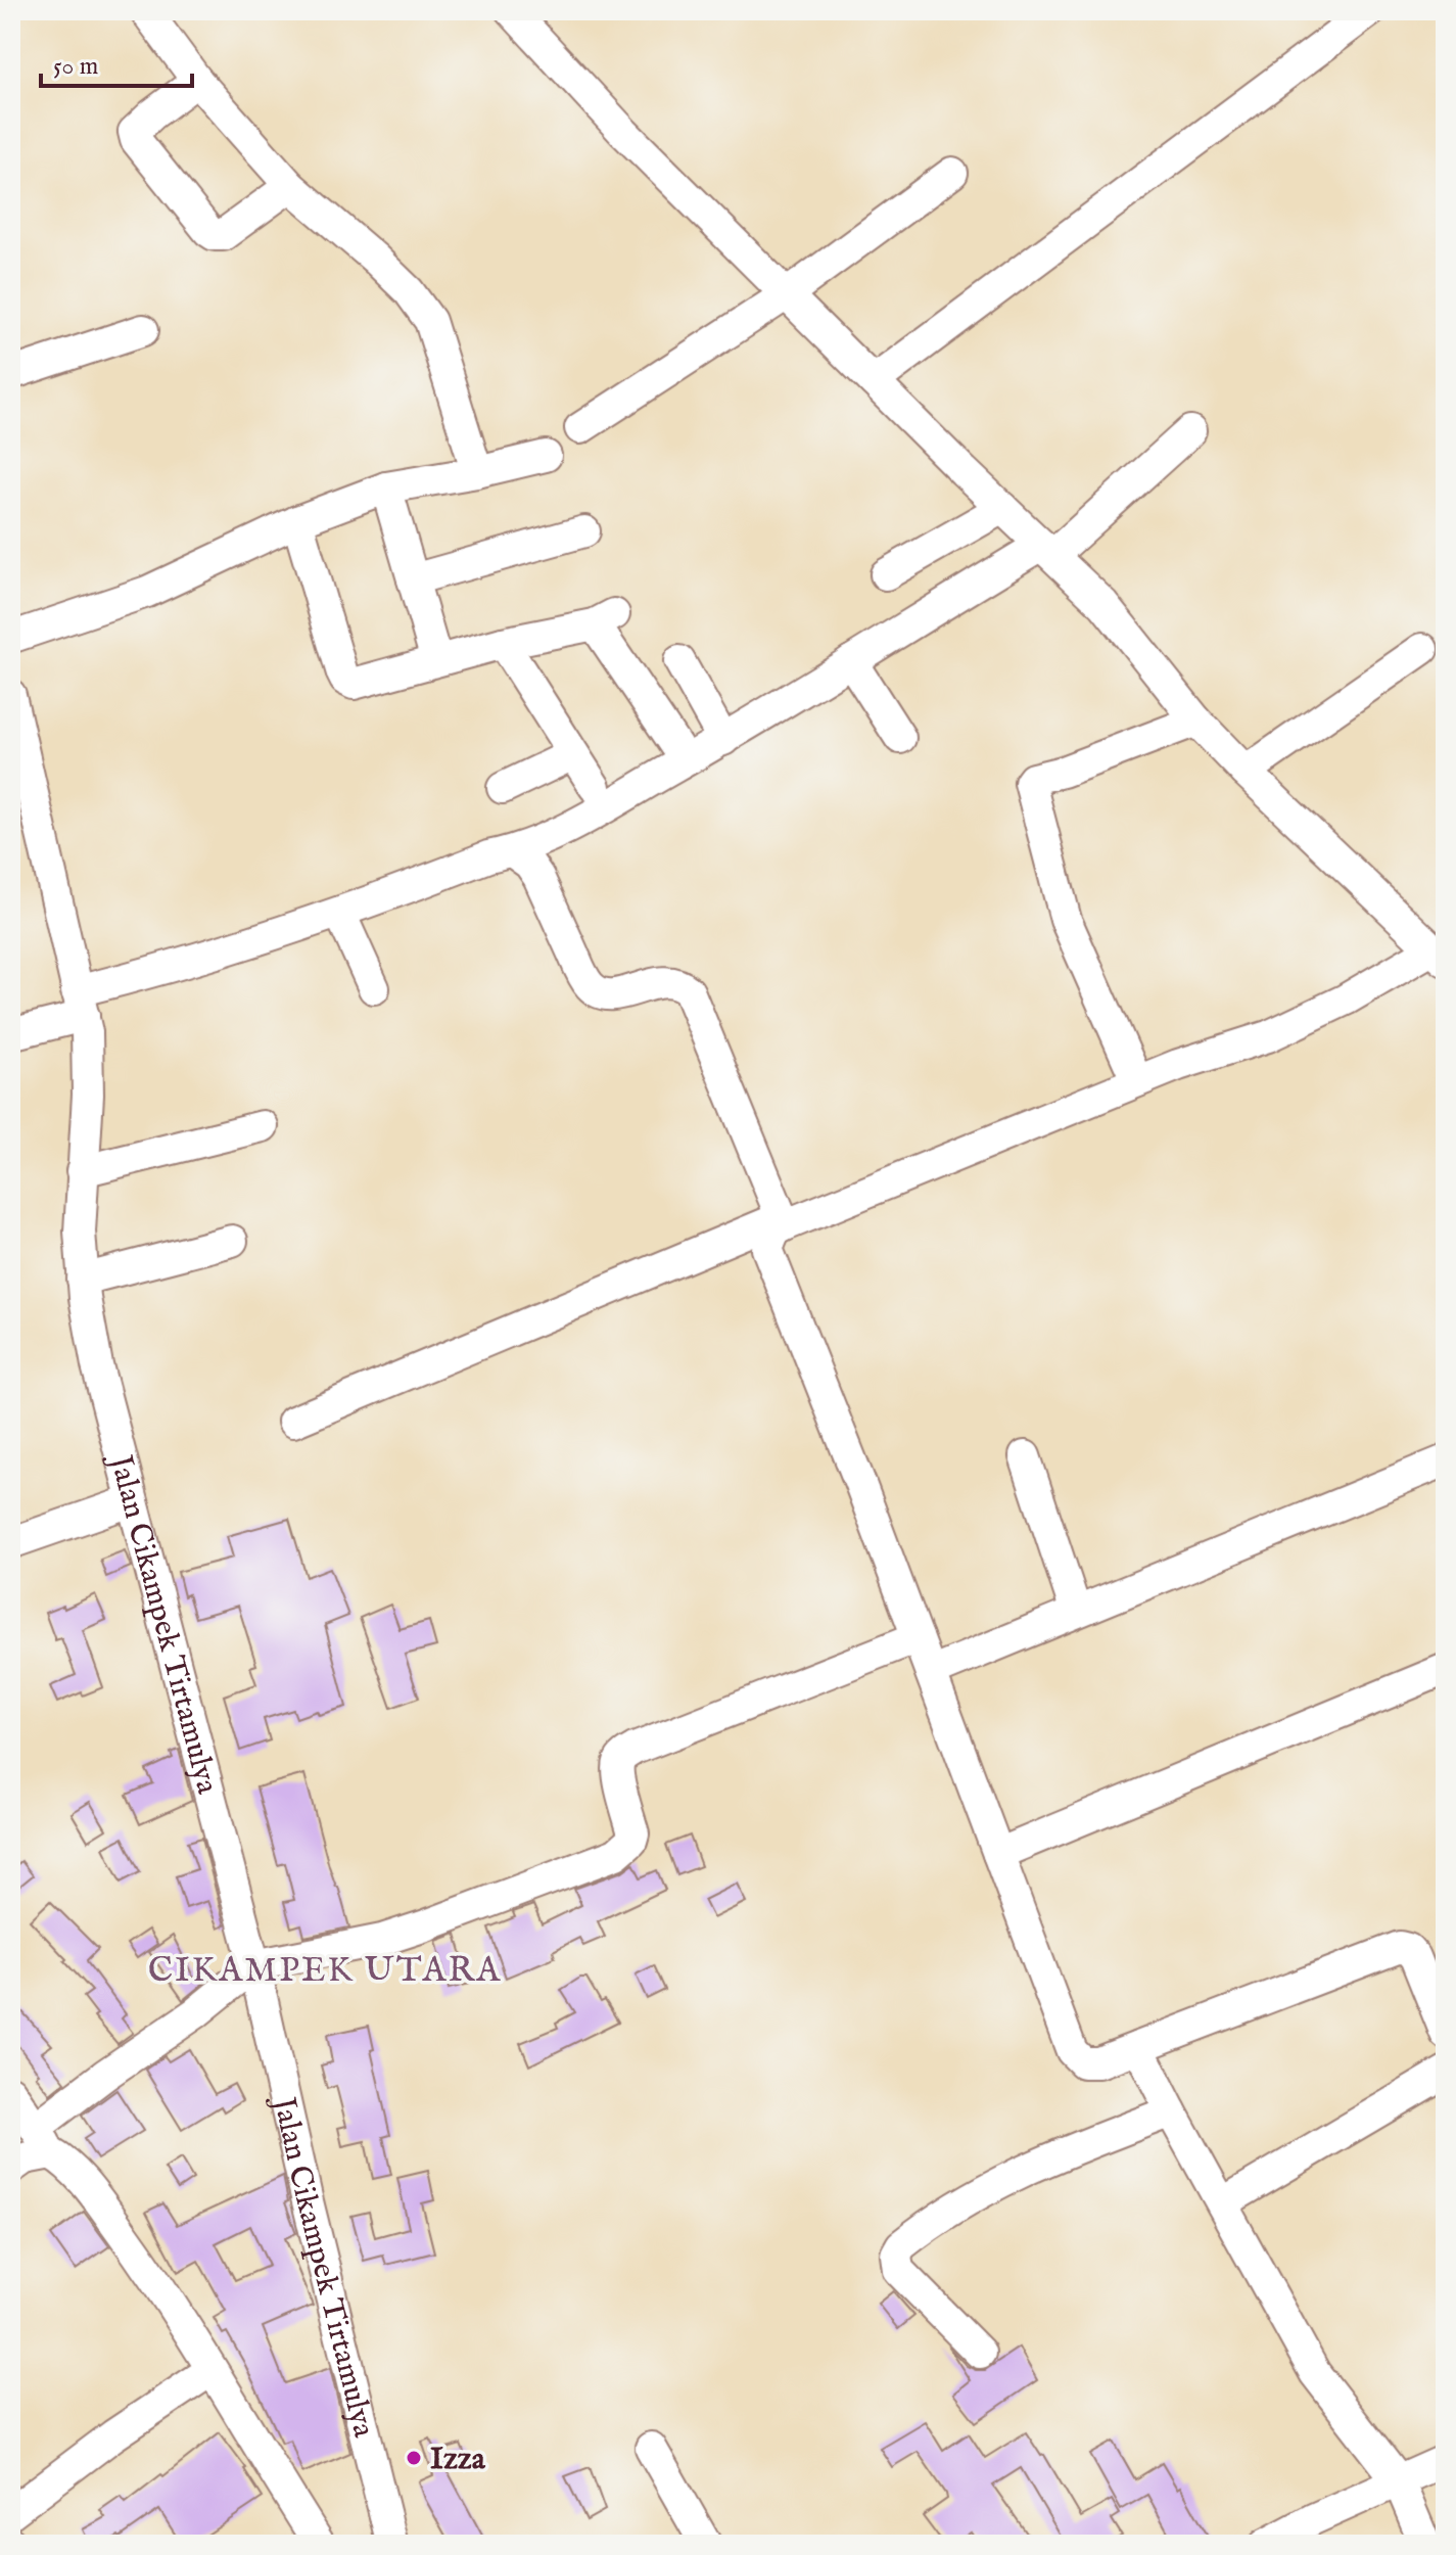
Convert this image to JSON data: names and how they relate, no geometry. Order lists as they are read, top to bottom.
{
  "streets": {
    "street": ["Jalan Cikampek Tirtamulya"]
  },
  "districts": ["CIKAMPEK UTARA"],
  "places": ["Izza"],
  "scale_bar": "50 m"
}
